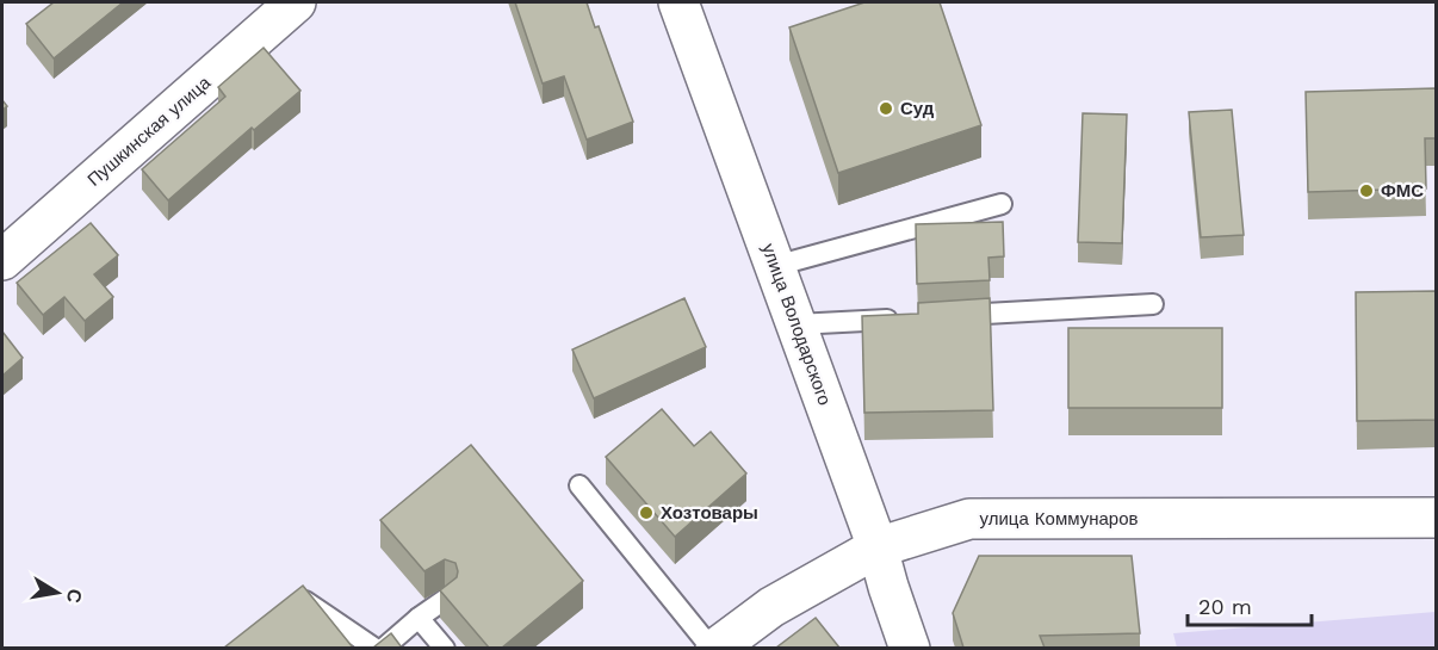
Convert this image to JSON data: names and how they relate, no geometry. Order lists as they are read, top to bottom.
{
  "streets": {
    "main road": ["Пушкинская улица", "улица Володарского", "улица Коммунаров"]
  },
  "crossings": [
    ["улица Володарского", "улица Коммунаров"]
  ],
  "places": ["Суд", "ФМС", "Хозтовары"],
  "scale_bar": "20 m",
  "north": "right"
}
